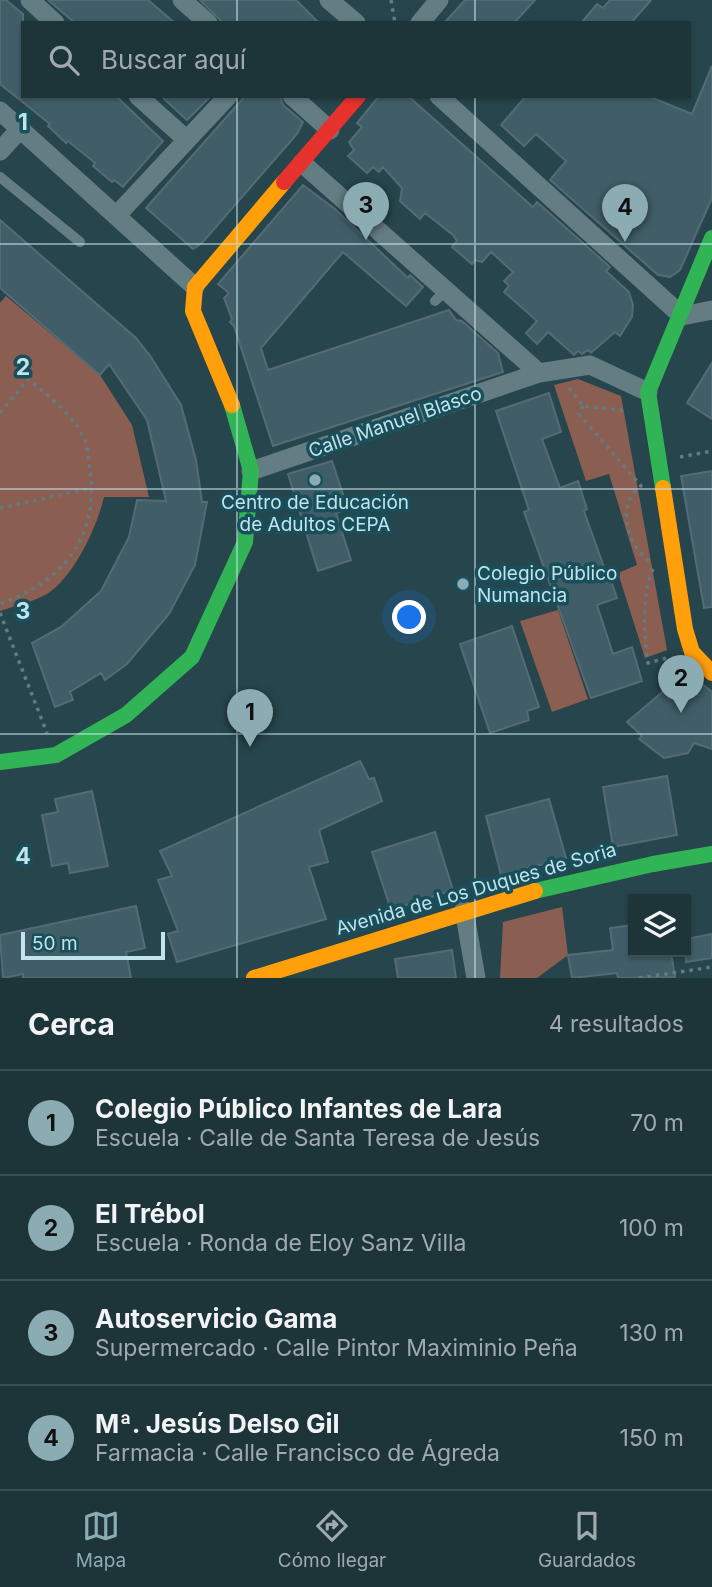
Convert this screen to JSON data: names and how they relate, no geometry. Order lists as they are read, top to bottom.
{
  "streets": {
    "street": ["Calle Manuel Blasco", "Avenida de Los Duques de Soria"]
  },
  "places": ["Centro de Educación de Adultos CEPA", "Colegio Público Numancia"],
  "scale_bar": "50 m",
  "page": {
    "search": "Buscar aquí",
    "pins": [
      "3",
      "4",
      "2",
      "1"
    ],
    "scale": "50 m",
    "heading": ["Cerca", "4 resultados"],
    "list": [
      {
        "mark": "1",
        "name": "Colegio Público Infantes de Lara",
        "note": "Escuela · Calle de Santa Teresa de Jesús",
        "value": "70 m"
      },
      {
        "mark": "2",
        "name": "El Trébol",
        "note": "Escuela · Ronda de Eloy Sanz Villa",
        "value": "100 m"
      },
      {
        "mark": "3",
        "name": "Autoservicio Gama",
        "note": "Supermercado · Calle Pintor Maximinio Peña",
        "value": "130 m"
      },
      {
        "mark": "4",
        "name": "Mª. Jesús Delso Gil",
        "note": "Farmacia · Calle Francisco de Ágreda",
        "value": "150 m"
      }
    ],
    "nav": ["Mapa", "Cómo llegar", "Guardados"]
  },
  "grid": {
    "rows": [
      "1",
      "2",
      "3",
      "4"
    ]
  }
}
